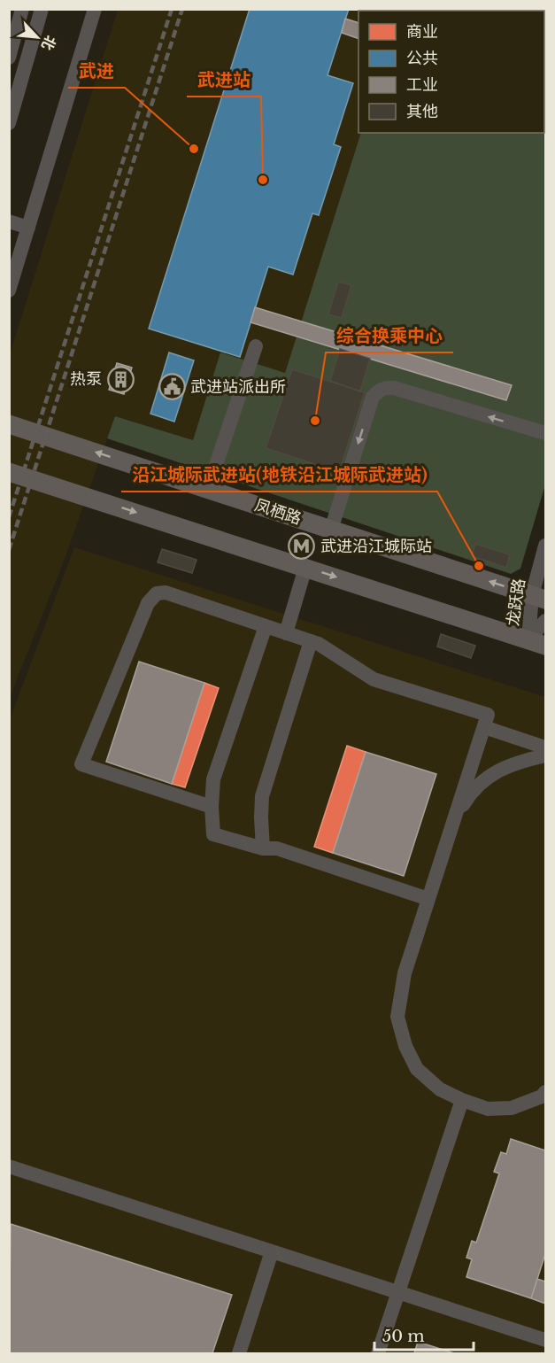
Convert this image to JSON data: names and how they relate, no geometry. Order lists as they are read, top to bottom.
{
  "streets": {
    "main road": ["凤栖路"],
    "street": ["龙跃路"]
  },
  "crossings": [
    ["凤栖路", "龙跃路"]
  ],
  "places": {
    "other": [
      "武进",
      "武进站",
      "综合换乘中心",
      "沿江城际武进站(地铁沿江城际武进站)"
    ],
    "building": ["热泵"],
    "public building": ["武进站派出所"],
    "metro station": ["武进沿江城际站"]
  },
  "legend": [
    "商业",
    "公共",
    "工业",
    "其他"
  ],
  "scale_bar": "50 m",
  "north": "bottom right"
}
